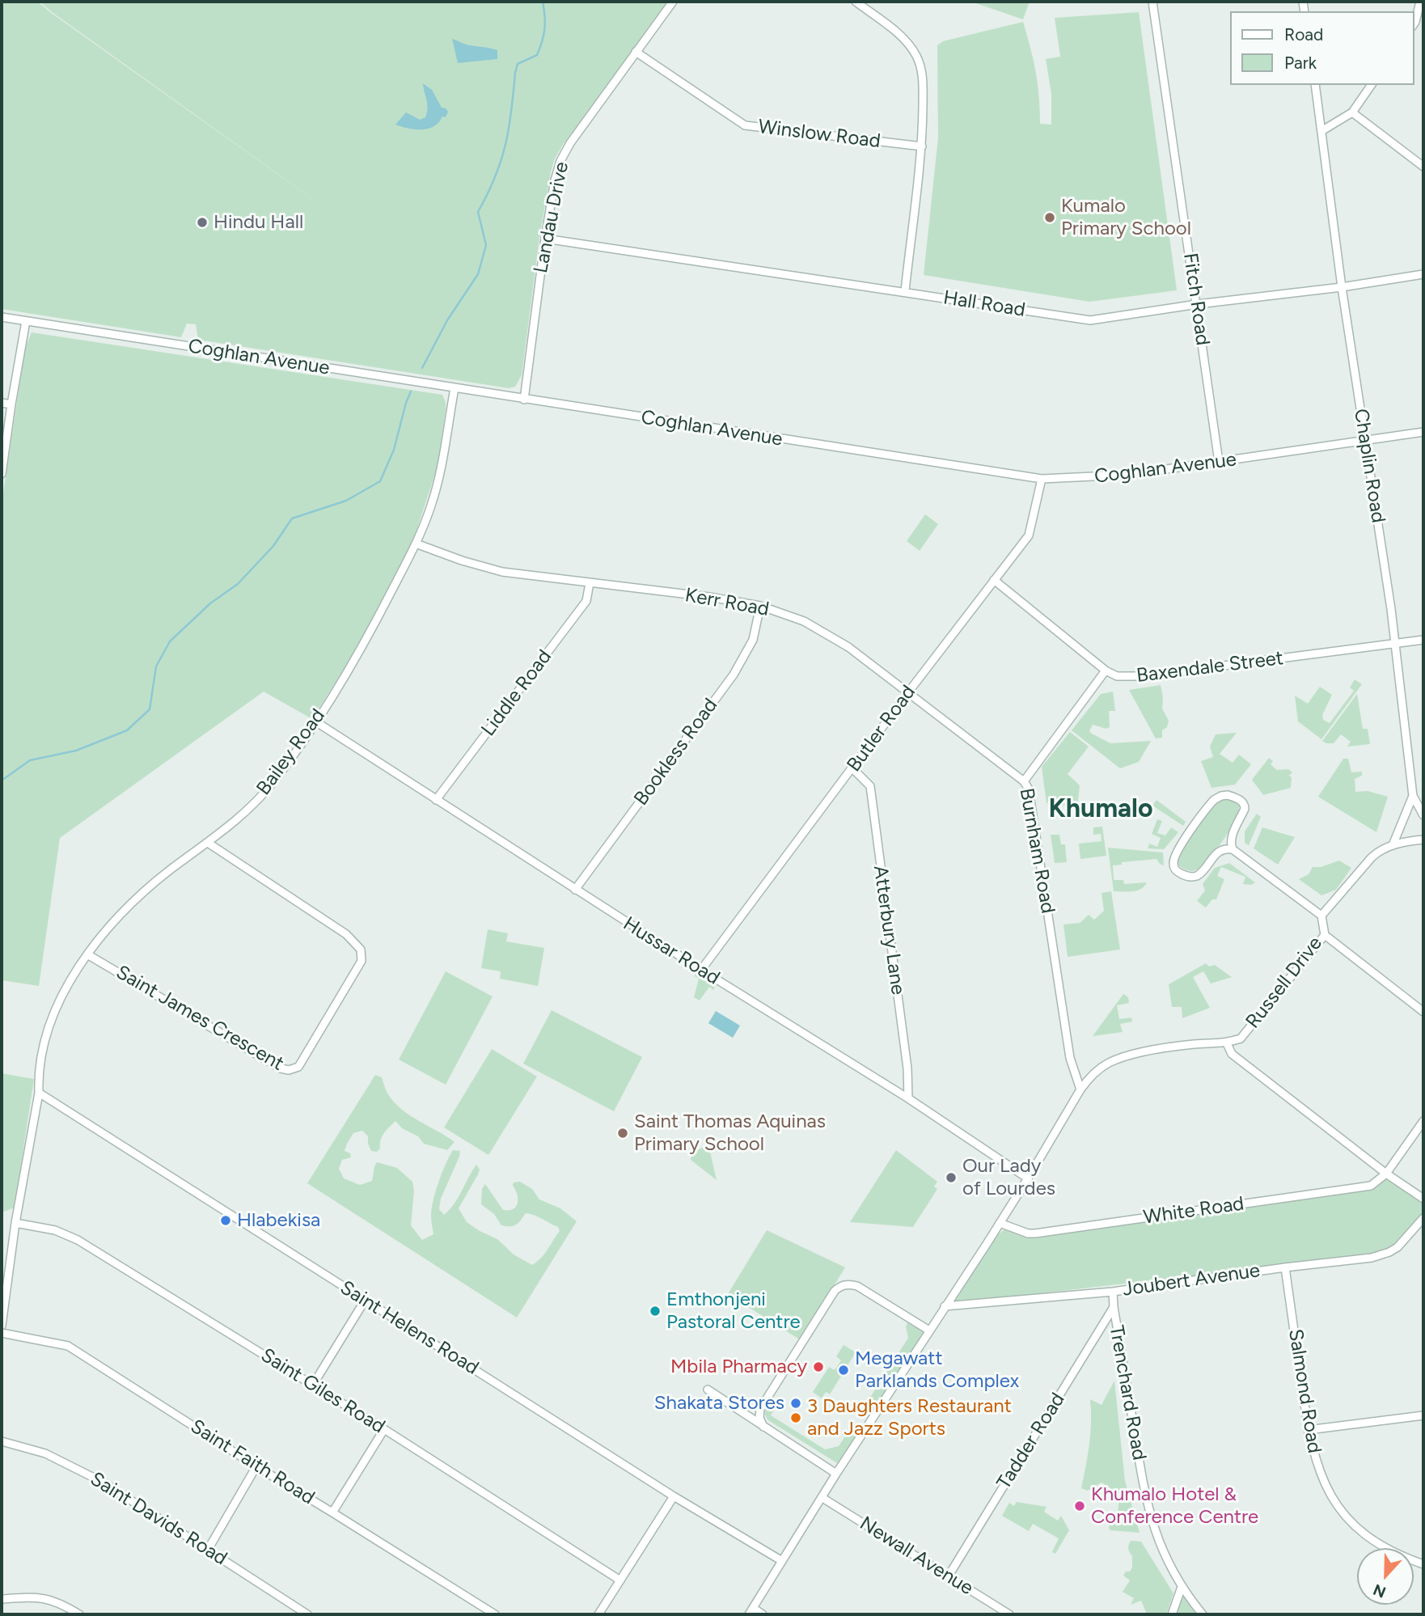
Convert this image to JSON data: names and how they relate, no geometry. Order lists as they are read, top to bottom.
{
  "streets": {
    "street": [
      "Winslow Road",
      "Landau Drive",
      "Fitch Road",
      "Hall Road",
      "Coghlan Avenue",
      "Chaplin Road",
      "Kerr Road",
      "Baxendale Street",
      "Liddle Road",
      "Butler Road",
      "Bailey Road",
      "Bookless Road",
      "Burnham Road",
      "Atterbury Lane",
      "Hussar Road",
      "Russell Drive",
      "Saint James Crescent",
      "White Road",
      "Joubert Avenue",
      "Saint Helens Road",
      "Saint Giles Road",
      "Salmond Road",
      "Trenchard Road",
      "Tadder Road",
      "Saint Faith Road",
      "Saint Davids Road",
      "Newall Avenue"
    ]
  },
  "crossings": [
    ["Winslow Road", "Landau Drive"],
    ["Landau Drive", "Hall Road"],
    ["Landau Drive", "Coghlan Avenue"],
    ["Fitch Road", "Hall Road"],
    ["Fitch Road", "Coghlan Avenue"],
    ["Hall Road", "Chaplin Road"],
    ["Coghlan Avenue", "Chaplin Road"],
    ["Coghlan Avenue", "Butler Road"],
    ["Coghlan Avenue", "Bailey Road"],
    ["Chaplin Road", "Baxendale Street"],
    ["Chaplin Road", "Russell Drive"],
    ["Kerr Road", "Liddle Road"],
    ["Kerr Road", "Butler Road"],
    ["Kerr Road", "Bailey Road"],
    ["Kerr Road", "Bookless Road"],
    ["Kerr Road", "Burnham Road"],
    ["Baxendale Street", "Butler Road"],
    ["Baxendale Street", "Burnham Road"],
    ["Liddle Road", "Hussar Road"],
    ["Butler Road", "Atterbury Lane"],
    ["Butler Road", "Hussar Road"],
    ["Bailey Road", "Hussar Road"],
    ["Bailey Road", "Saint James Crescent"],
    ["Bailey Road", "Saint Helens Road"],
    ["Bailey Road", "Saint Giles Road"],
    ["Bookless Road", "Hussar Road"],
    ["Burnham Road", "Russell Drive"],
    ["Atterbury Lane", "Hussar Road"],
    ["Hussar Road", "Russell Drive"],
    ["Russell Drive", "White Road"],
    ["Russell Drive", "Joubert Avenue"],
    ["Russell Drive", "Saint Helens Road"],
    ["Russell Drive", "Newall Avenue"],
    ["Joubert Avenue", "Salmond Road"],
    ["Joubert Avenue", "Trenchard Road"],
    ["Trenchard Road", "Tadder Road"],
    ["Tadder Road", "Newall Avenue"]
  ],
  "districts": ["Khumalo"],
  "places": [
    "Kumalo Primary School",
    "Hindu Hall",
    "Saint Thomas Aquinas Primary School",
    "Our Lady of Lourdes",
    "Hlabekisa",
    "Emthonjeni Pastoral Centre",
    "Mbila Pharmacy",
    "Megawatt Parklands Complex",
    "Shakata Stores",
    "3 Daughters Restaurant and Jazz Sports",
    "Khumalo Hotel & Conference Centre"
  ],
  "legend": ["Road", "Park"],
  "north": "bottom"
}
